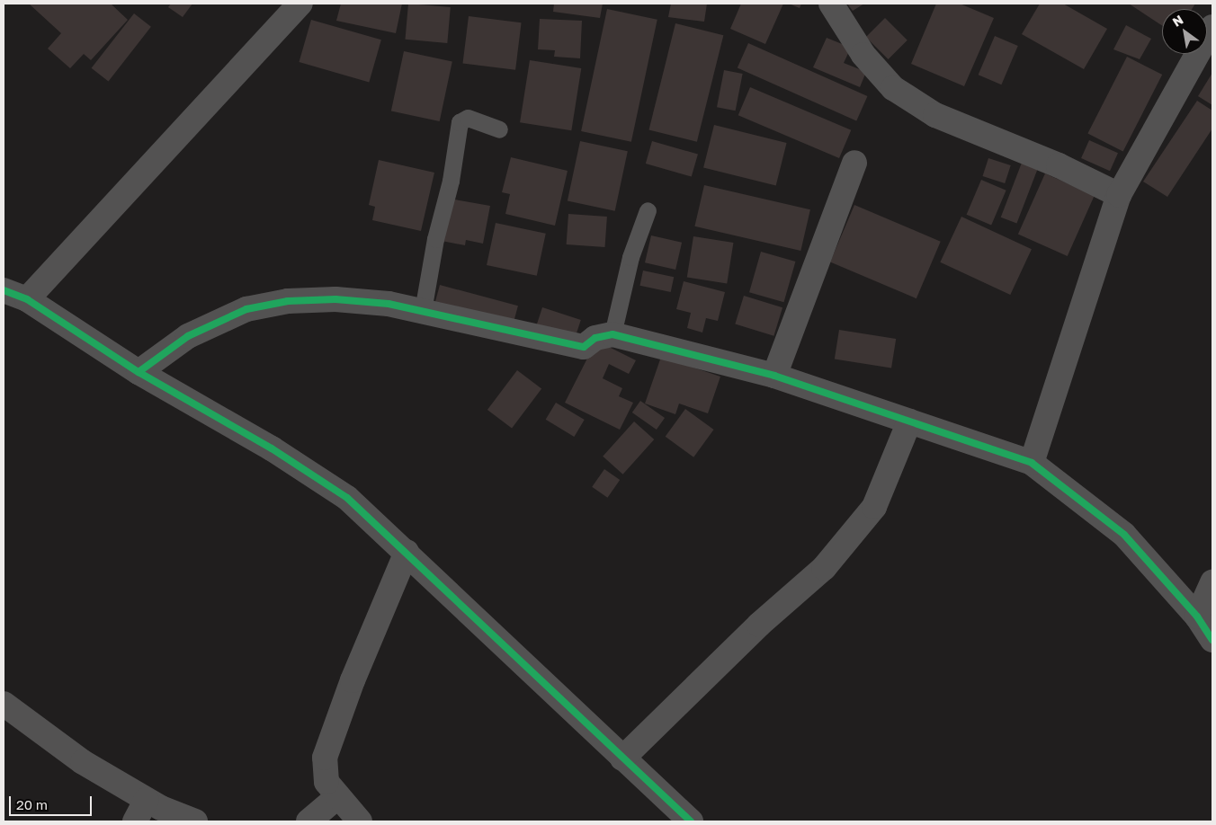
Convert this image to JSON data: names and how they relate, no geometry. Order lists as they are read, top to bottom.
{
  "scale_bar": "20 m",
  "north": "top left"
}
